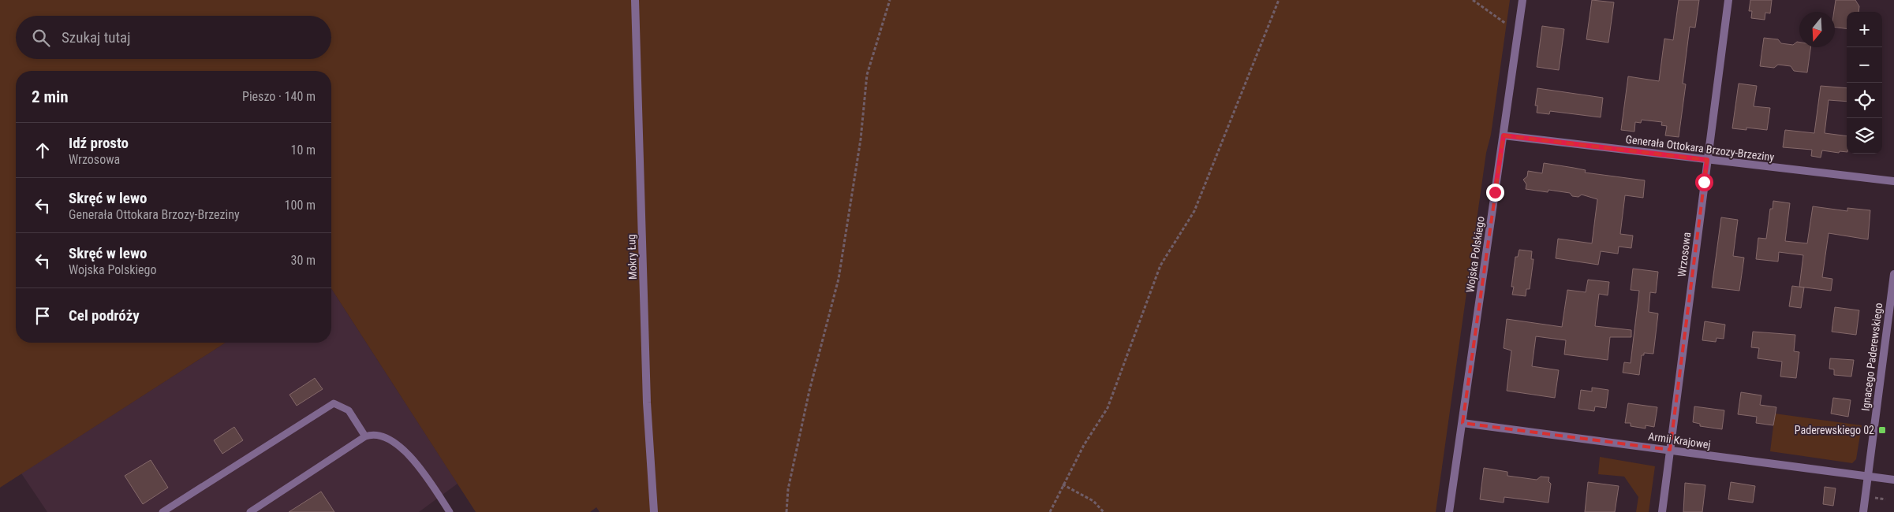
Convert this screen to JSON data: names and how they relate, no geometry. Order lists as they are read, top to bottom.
{
  "streets": {
    "street": [
      "Generała Ottokara Brzozy-Brzeziny",
      "Wojska Polskiego",
      "Wrzosowa",
      "Mokry Ług",
      "Ignacego Paderewskiego",
      "Armii Krajowej"
    ]
  },
  "crossings": [
    ["Generała Ottokara Brzozy-Brzeziny", "Wojska Polskiego"],
    ["Generała Ottokara Brzozy-Brzeziny", "Wrzosowa"],
    ["Wojska Polskiego", "Armii Krajowej"],
    ["Wrzosowa", "Armii Krajowej"],
    ["Ignacego Paderewskiego", "Armii Krajowej"]
  ],
  "places": {
    "transit": ["Paderewskiego 02"]
  },
  "north": "bottom",
  "page": {
    "map_buttons": ["+", "−"],
    "search": "Szukaj tutaj",
    "heading": ["2 min", "Pieszo · 140 m"],
    "list": [
      ["Idź prosto", "Wrzosowa", "10 m"],
      ["Skręć w lewo", "Generała Ottokara Brzozy-Brzeziny", "100 m"],
      ["Skręć w lewo", "Wojska Polskiego", "30 m"],
      "Cel podróży"
    ]
  }
}
